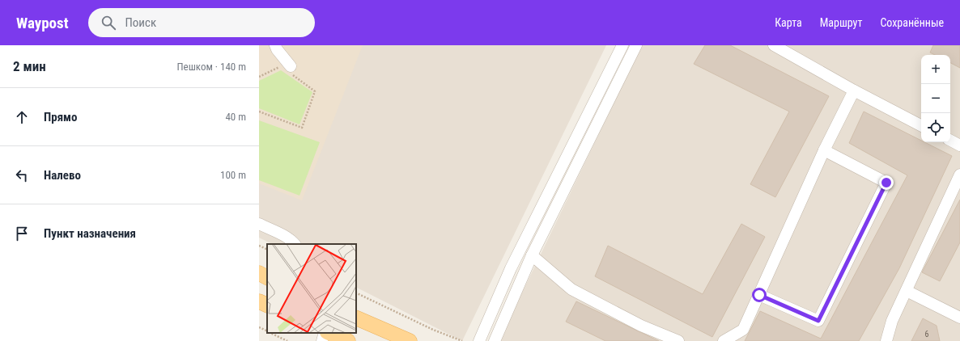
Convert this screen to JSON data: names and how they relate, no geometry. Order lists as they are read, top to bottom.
{
  "house_numbers": ["6"],
  "page": {
    "header": "Waypost",
    "search": "Поиск",
    "nav": ["Карта", "Маршрут", "Сохранённые"],
    "heading": ["2 мин", "Пешком · 140 m"],
    "map_buttons": ["+", "−"],
    "list": [
      ["Прямо", "40 m"],
      ["Налево", "100 m"],
      "Пункт назначения"
    ]
  }
}
